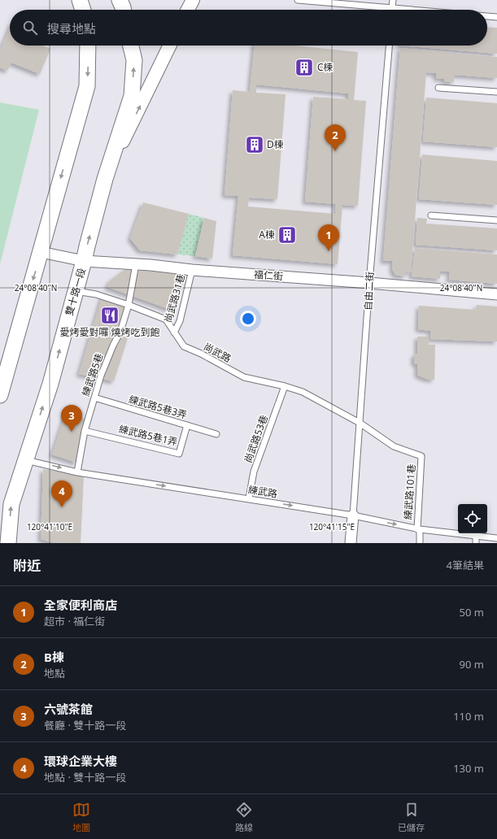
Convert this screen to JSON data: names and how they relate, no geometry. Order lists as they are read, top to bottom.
{
  "streets": {
    "main road": ["雙十路一段"],
    "street": ["福仁街", "自由二街"],
    "lane": [
      "尚武路31巷",
      "尚武路",
      "練武路5巷",
      "練武路5巷3弄",
      "練武路5巷1弄",
      "尚武路53巷",
      "練武路",
      "練武路101巷"
    ]
  },
  "crossings": [
    ["福仁街", "自由二街"],
    ["福仁街", "雙十路一段"],
    ["福仁街", "尚武路31巷"],
    ["福仁街", "練武路5巷"],
    ["自由二街", "尚武路"],
    ["自由二街", "練武路"],
    ["自由二街", "練武路101巷"],
    ["雙十路一段", "尚武路"],
    ["雙十路一段", "練武路"],
    ["尚武路31巷", "尚武路"],
    ["尚武路", "練武路5巷"],
    ["尚武路", "尚武路53巷"],
    ["尚武路", "練武路101巷"],
    ["練武路5巷", "練武路5巷3弄"],
    ["練武路5巷", "練武路5巷1弄"],
    ["練武路5巷", "練武路"],
    ["練武路5巷3弄", "練武路5巷1弄"],
    ["尚武路53巷", "練武路"],
    ["練武路", "練武路101巷"]
  ],
  "one_way": ["練武路"],
  "places": {
    "building": ["C棟", "D棟", "A棟"],
    "restaurant": ["愛烤愛對囉 燒烤吃到飽"]
  },
  "page": {
    "search": "搜尋地點",
    "pins": [
      "2",
      "1",
      "3",
      "4"
    ],
    "heading": ["附近", "4筆結果"],
    "list": [
      {
        "mark": "1",
        "name": "全家便利商店",
        "note": "超市 · 福仁街",
        "value": "50 m"
      },
      {
        "mark": "2",
        "name": "B棟",
        "note": "地點",
        "value": "90 m"
      },
      {
        "mark": "3",
        "name": "六號茶館",
        "note": "餐廳 · 雙十路一段",
        "value": "110 m"
      },
      {
        "mark": "4",
        "name": "環球企業大樓",
        "note": "地點 · 雙十路一段",
        "value": "130 m"
      }
    ],
    "nav": ["地圖", "路線", "已儲存"]
  },
  "coordinates": ["24°08'40\"N", "120°41'10\"E", "120°41'15\"E"]
}
